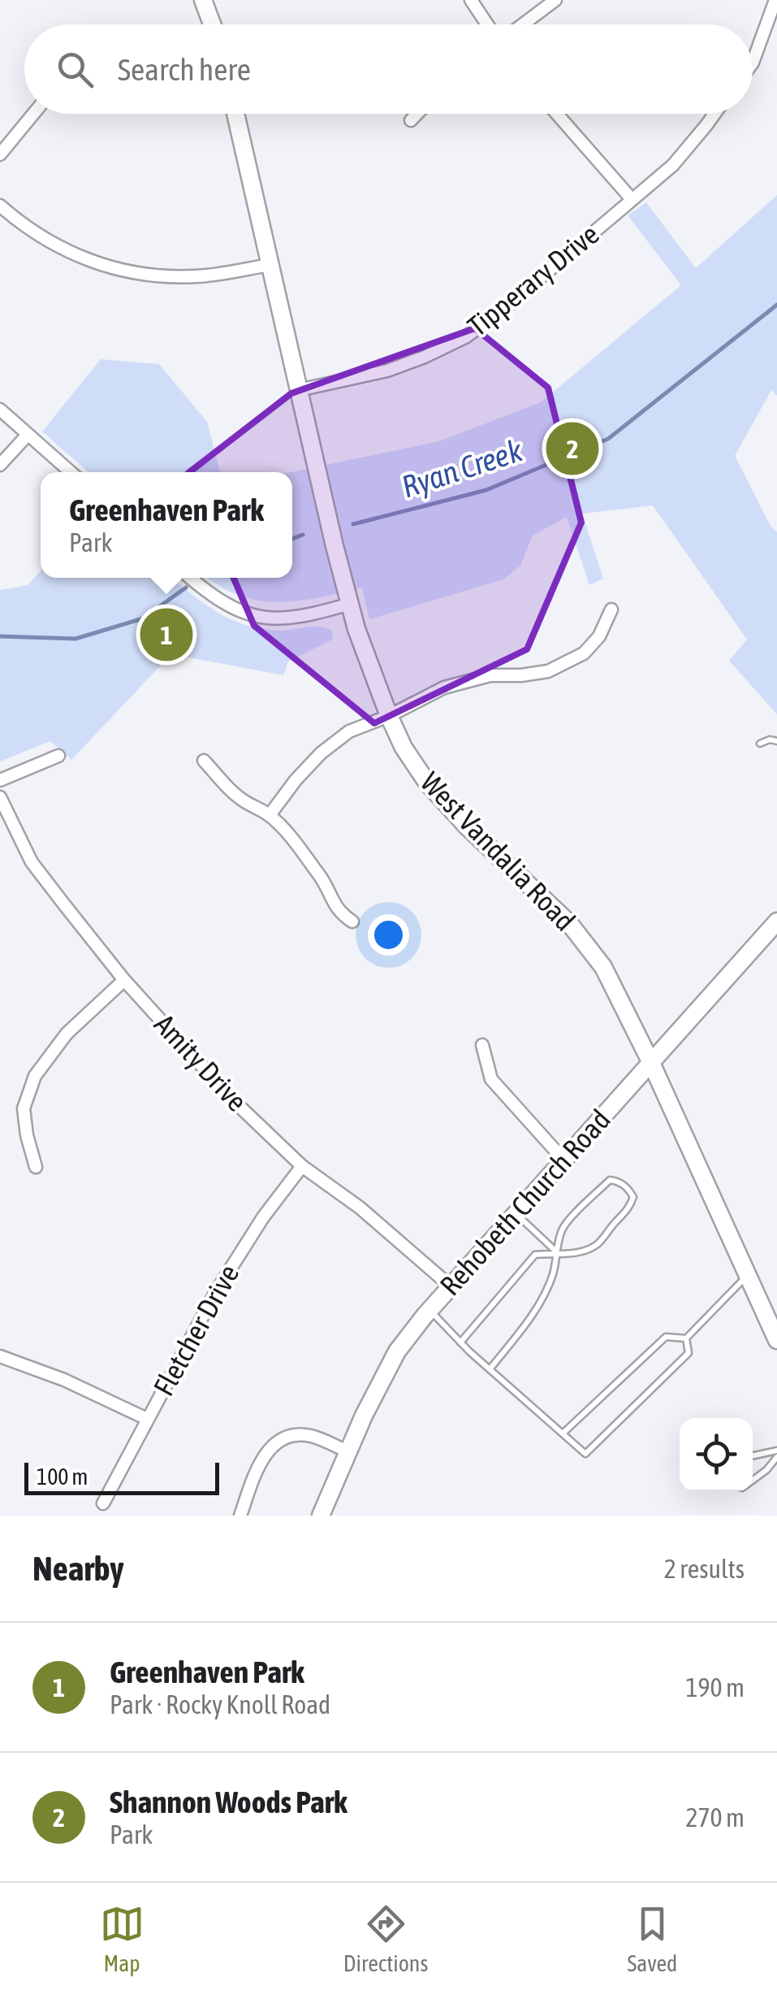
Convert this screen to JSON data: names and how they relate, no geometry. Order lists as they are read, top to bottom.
{
  "streets": {
    "main road": ["West Vandalia Road", "Rehobeth Church Road"],
    "street": ["Tipperary Drive", "Amity Drive", "Fletcher Drive"]
  },
  "crossings": [
    ["Tipperary Drive", "West Vandalia Road"],
    ["West Vandalia Road", "Rehobeth Church Road"],
    ["Amity Drive", "Rehobeth Church Road"],
    ["Amity Drive", "Fletcher Drive"]
  ],
  "water": ["Ryan Creek"],
  "scale_bar": "100 m",
  "page": {
    "search": "Search here",
    "pins": ["2", "1"],
    "popup": ["Greenhaven Park", "Park"],
    "scale": "100 m",
    "heading": ["Nearby", "2 results"],
    "list": [
      {
        "mark": "1",
        "name": "Greenhaven Park",
        "note": "Park · Rocky Knoll Road",
        "value": "190 m"
      },
      {
        "mark": "2",
        "name": "Shannon Woods Park",
        "note": "Park",
        "value": "270 m"
      }
    ],
    "nav": ["Map", "Directions", "Saved"]
  }
}
